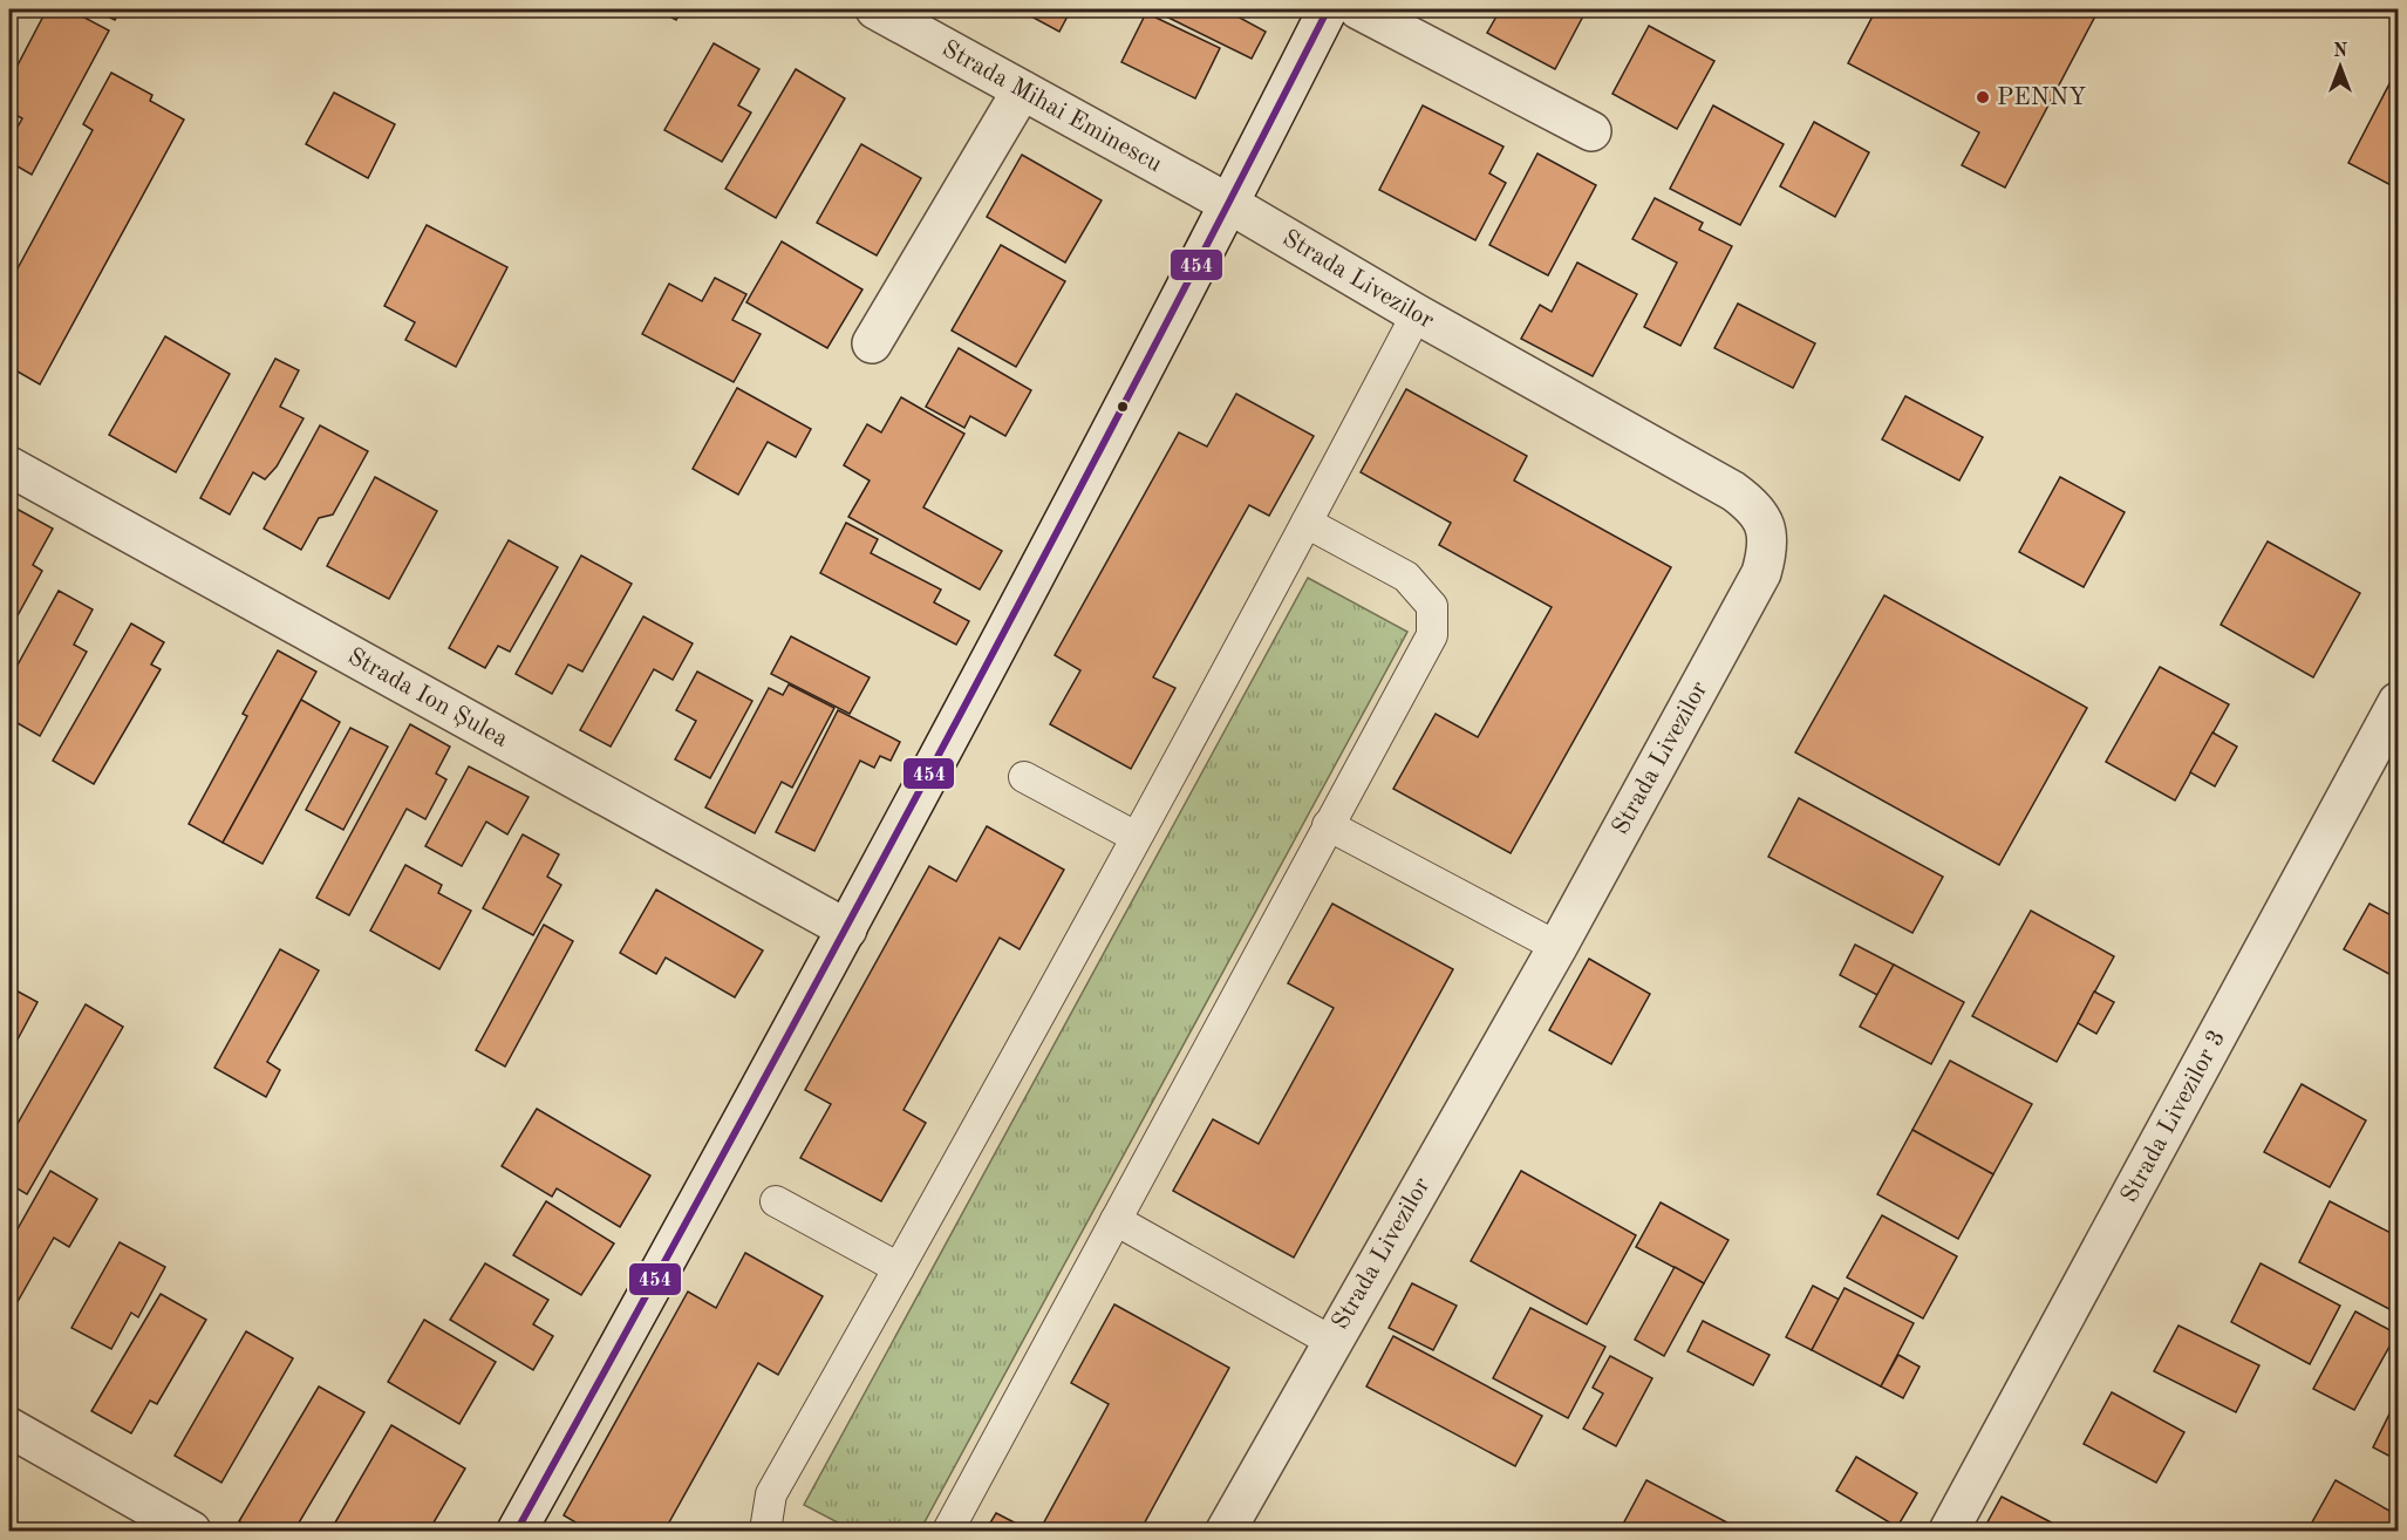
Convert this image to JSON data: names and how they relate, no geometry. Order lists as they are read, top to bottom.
{
  "streets": {
    "street": [
      "Strada Mihai Eminescu",
      "Strada Livezilor",
      "Strada Ion Șulea",
      "Strada Livezilor 3"
    ]
  },
  "crossings": [
    ["Strada Mihai Eminescu", "Strada Livezilor"]
  ],
  "places": ["PENNY"],
  "lines": ["transit line 454"],
  "north": "top"
}
